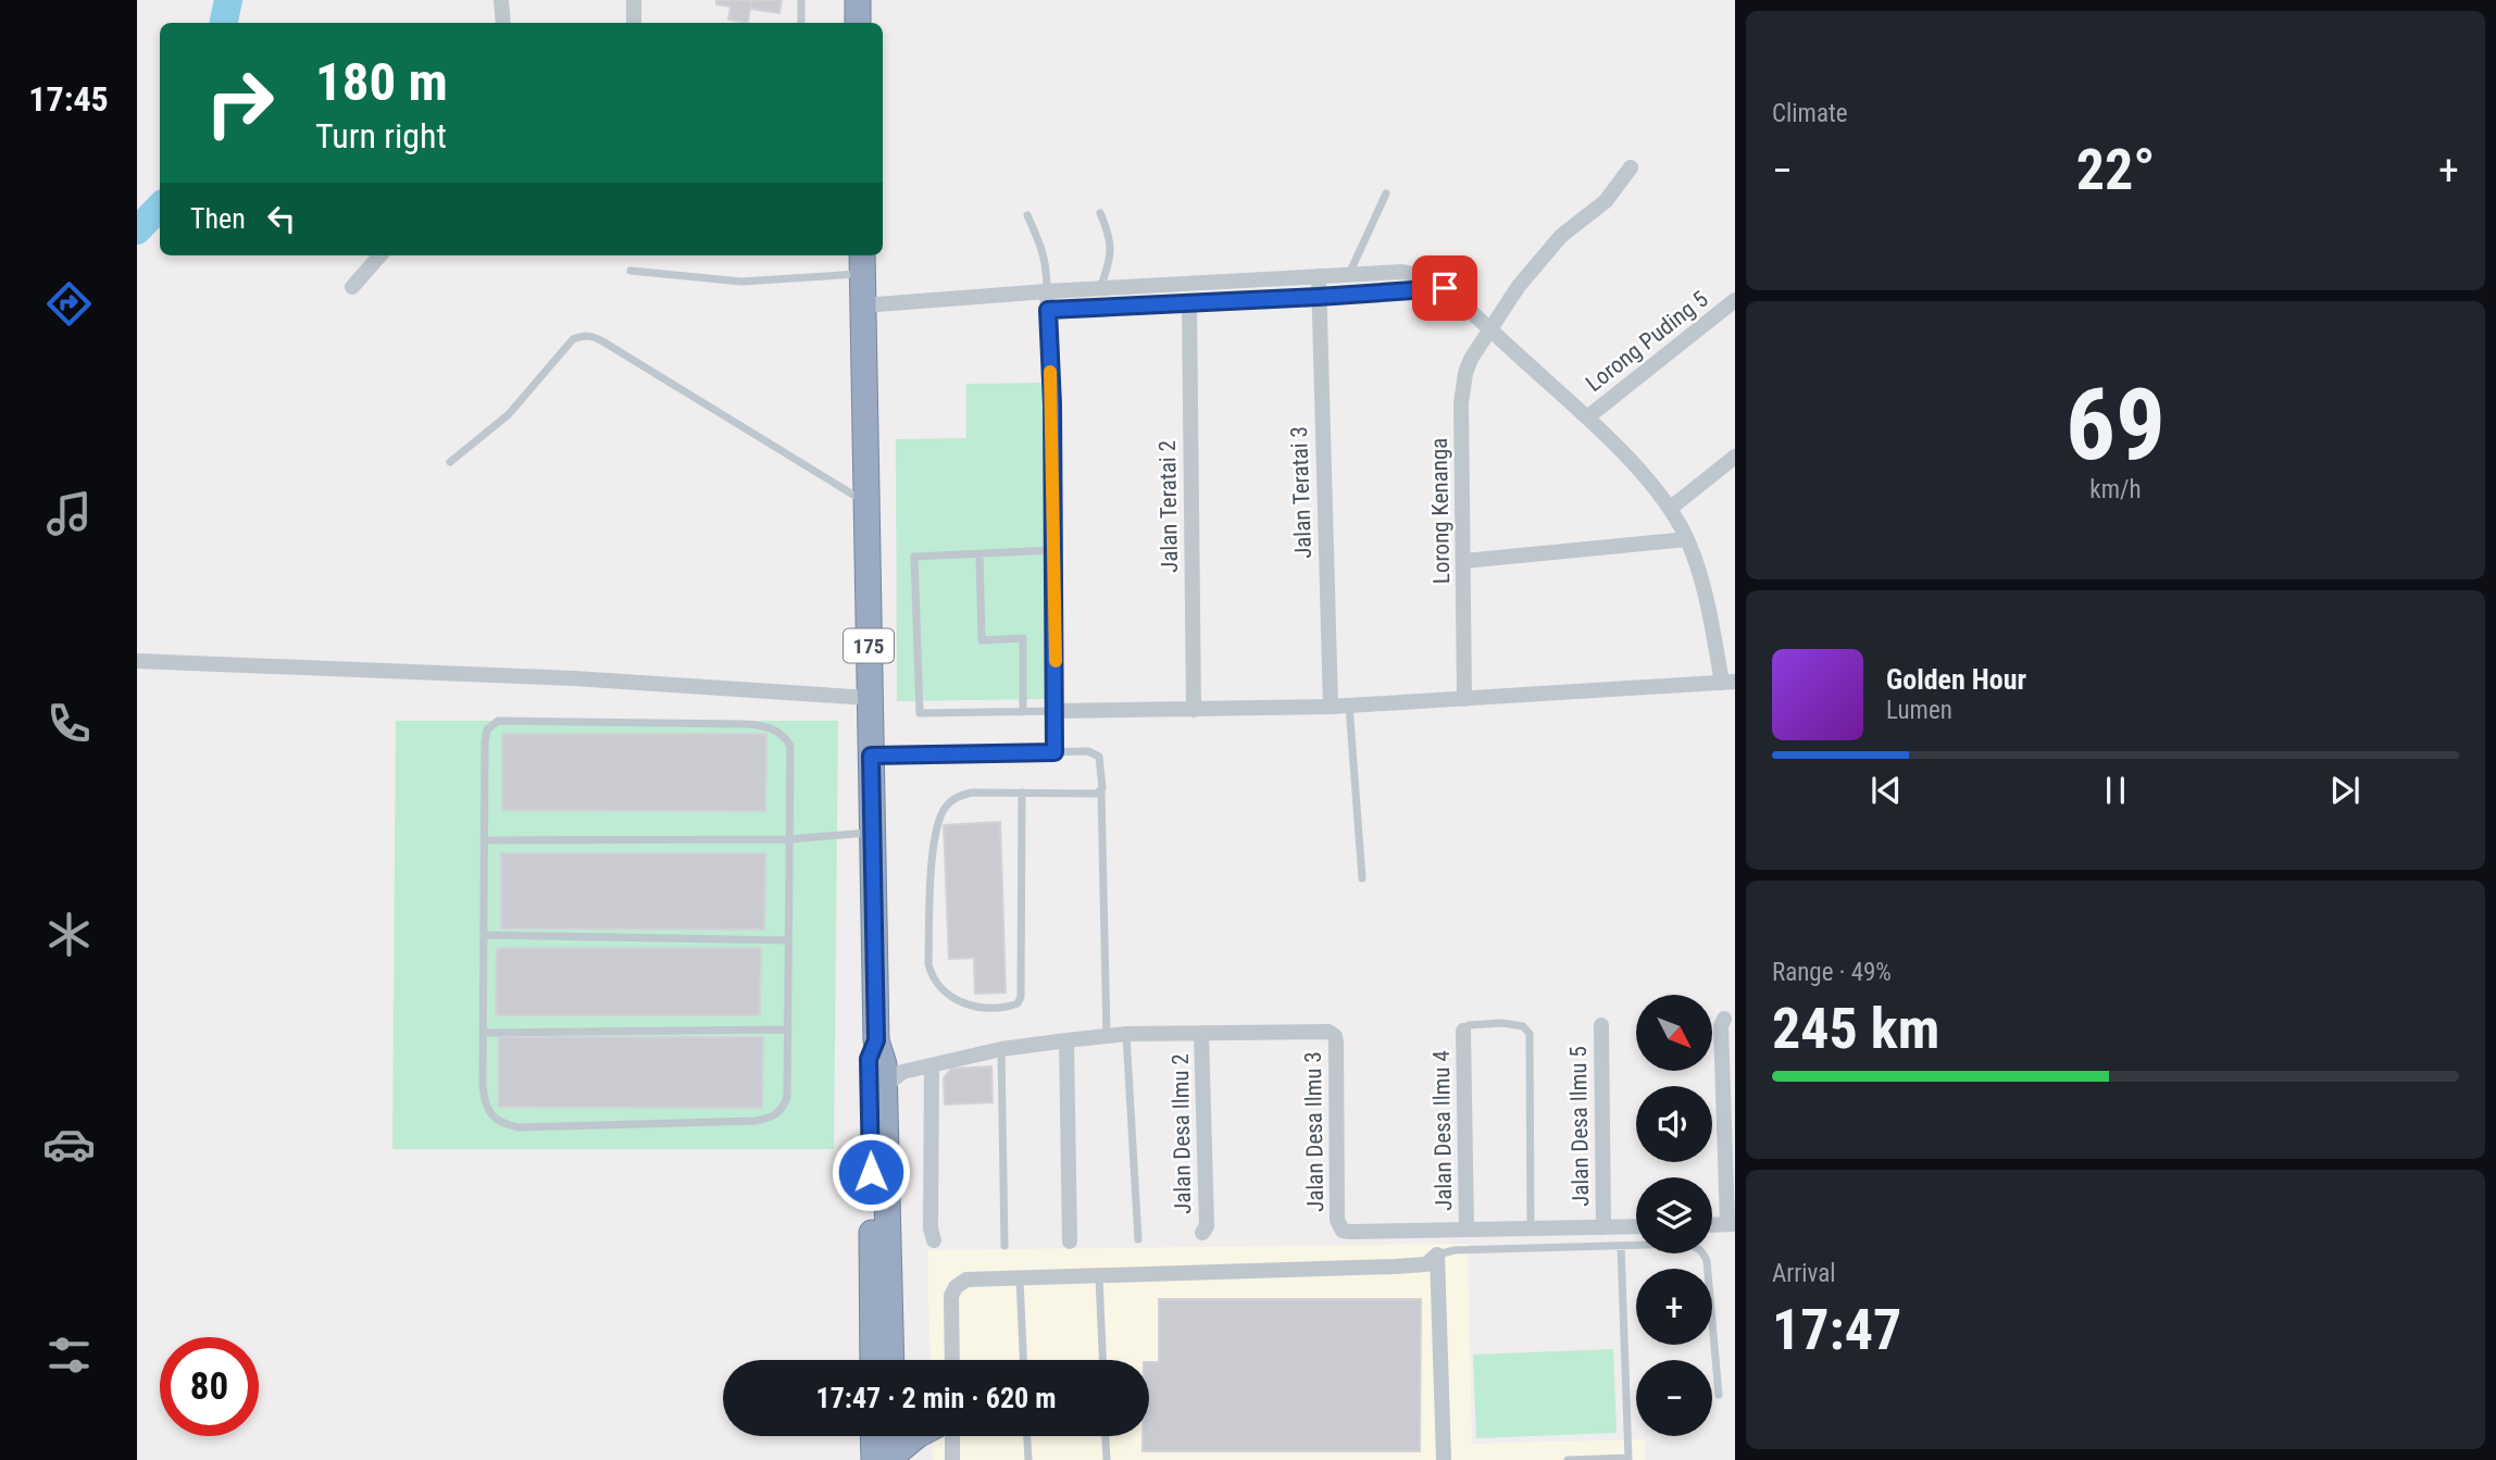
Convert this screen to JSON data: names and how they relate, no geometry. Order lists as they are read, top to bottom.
{
  "streets": {
    "highway": ["175"],
    "street": [
      "Lorong Puding 5",
      "Jalan Teratai 3",
      "Jalan Teratai 2",
      "Lorong Kenanga",
      "Jalan Desa Ilmu 5",
      "Jalan Desa Ilmu 4",
      "Jalan Desa Ilmu 3",
      "Jalan Desa Ilmu 2"
    ]
  },
  "crossings": [
    ["Jalan Desa Ilmu 4", "Jalan Desa Ilmu 3"],
    ["Jalan Desa Ilmu 3", "Jalan Desa Ilmu 2"]
  ],
  "north": "bottom right",
  "page": {
    "tabs": "17:45",
    "tile": [
      "Climate",
      ["69", "km/h"],
      ["Range · 49%", "245 km"],
      ["Arrival", "17:47"]
    ],
    "turn": ["180 m", "Turn right"],
    "heat": ["−", "22°", "+"],
    "then": "Then",
    "song": ["Golden Hour", "Lumen"],
    "map_buttons": ["+", "−"],
    "limit": "80",
    "trip": "17:47 · 2 min · 620 m"
  }
}
